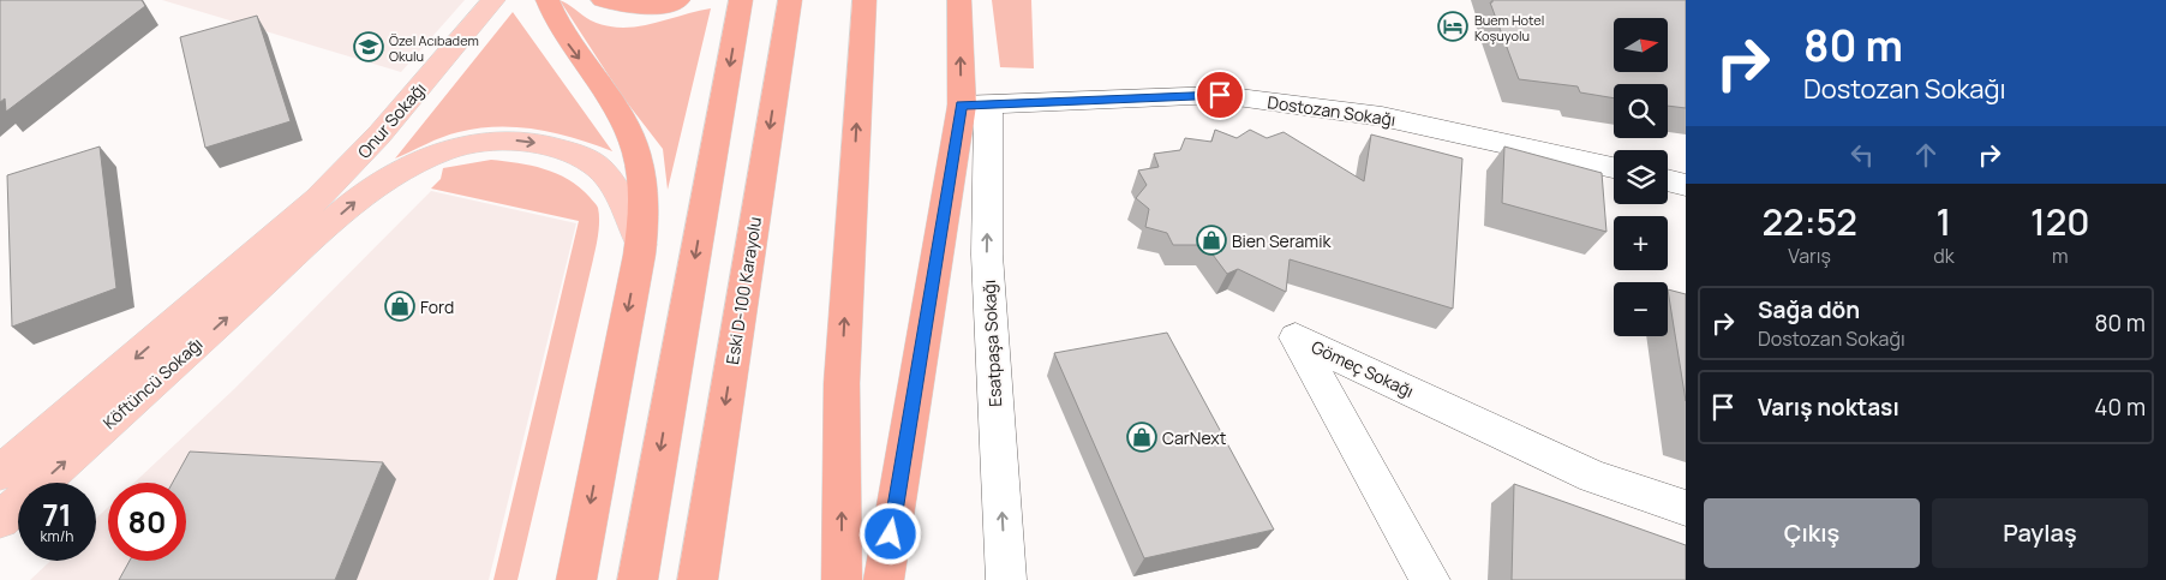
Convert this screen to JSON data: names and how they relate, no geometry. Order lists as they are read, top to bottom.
{
  "streets": {
    "highway": ["Eski D-100 Karayolu"],
    "main road": ["Onur Sokağı", "Köftüncü Sokağı"],
    "street": ["Dostozan Sokağı", "Esatpaşa Sokağı", "Gömeç Sokağı"]
  },
  "crossings": [
    ["Dostozan Sokağı", "Esatpaşa Sokağı"],
    ["Onur Sokağı", "Köftüncü Sokağı"]
  ],
  "one_way": ["Esatpaşa Sokağı"],
  "places": {
    "hotel": ["Buem Hotel Koşuyolu"],
    "school or university": ["Özel Acıbadem Okulu"],
    "shop": ["Bien Seramik", "Ford", "CarNext"]
  },
  "north": "right",
  "page": {
    "turn": ["80 m", "Dostozan Sokağı"],
    "map_buttons": ["+", "−"],
    "eta": [
      "22:52",
      "Varış",
      "1",
      "dk",
      "120",
      "m"
    ],
    "list": [
      {
        "name": "Sağa dön",
        "note": "Dostozan Sokağı",
        "value": "80 m"
      },
      {
        "name": "Varış noktası",
        "value": "40 m"
      }
    ],
    "speed": "71 km/h",
    "limit": "80",
    "buttons": ["Çıkış", "Paylaş"]
  }
}
